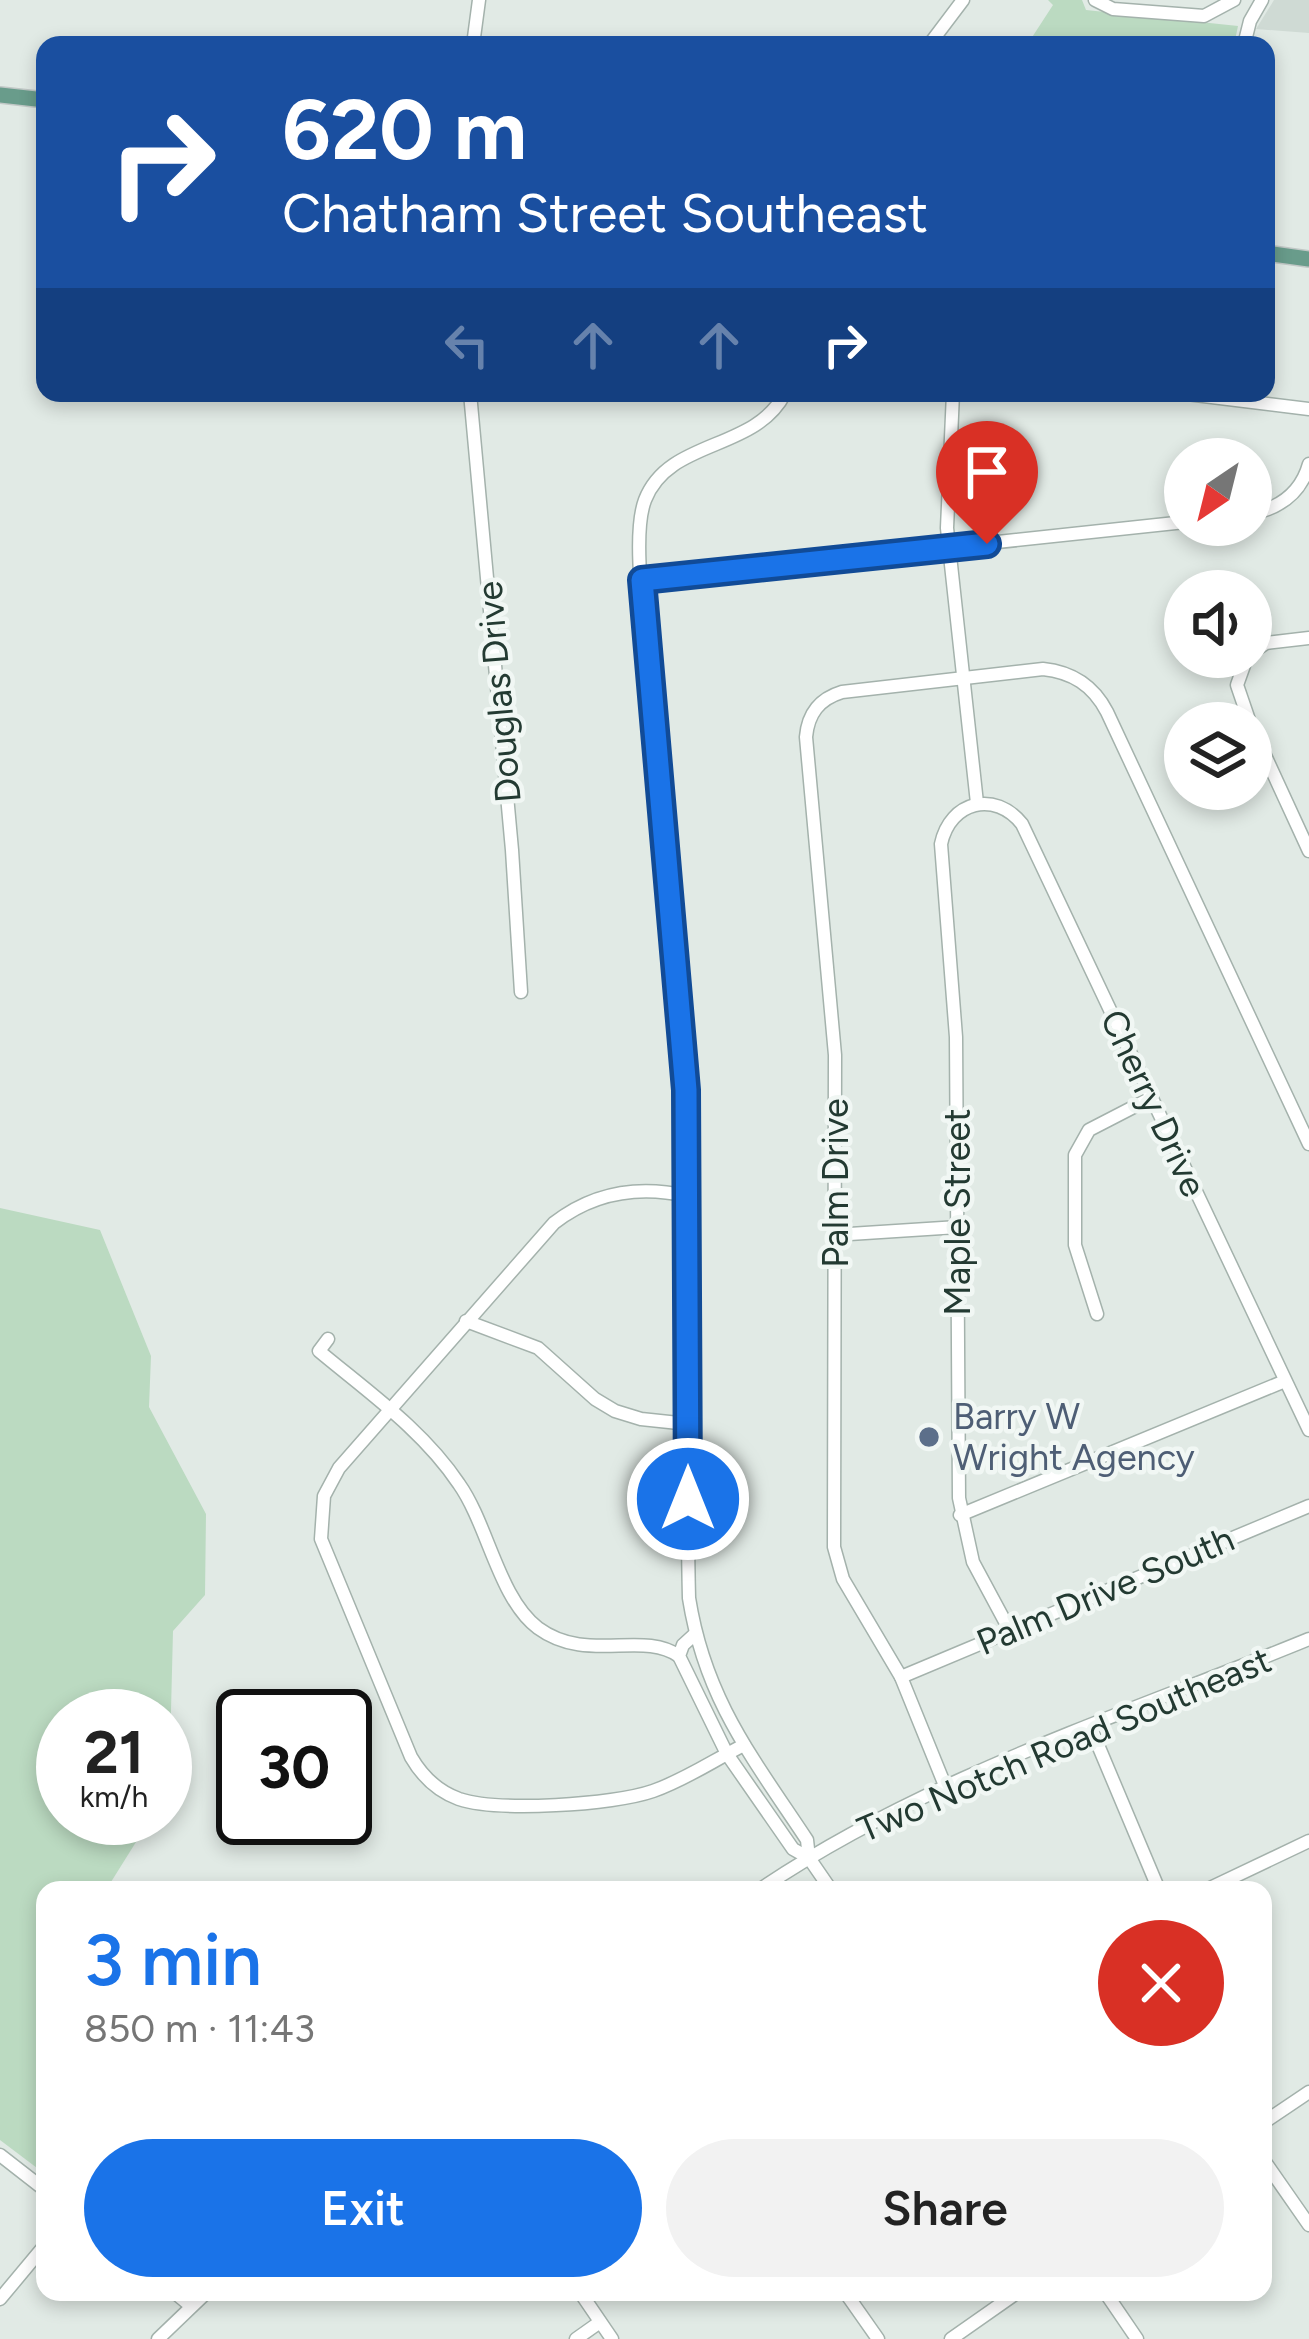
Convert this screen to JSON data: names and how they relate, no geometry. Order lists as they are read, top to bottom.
{
  "streets": {
    "street": [
      "Douglas Drive",
      "Cherry Drive",
      "Palm Drive",
      "Maple Street",
      "Palm Drive South",
      "Two Notch Road Southeast"
    ]
  },
  "crossings": [
    ["Cherry Drive", "Maple Street"],
    ["Palm Drive", "Palm Drive South"],
    ["Palm Drive", "Two Notch Road Southeast"],
    ["Maple Street", "Palm Drive South"]
  ],
  "places": ["Barry W Wright Agency"],
  "north": "bottom left",
  "page": {
    "turn": ["620 m", "Chatham Street Southeast"],
    "speed": "21 km/h",
    "limit": "30",
    "heading": ["3 min", "850 m · 11:43"],
    "buttons": ["Exit", "Share"]
  }
}
